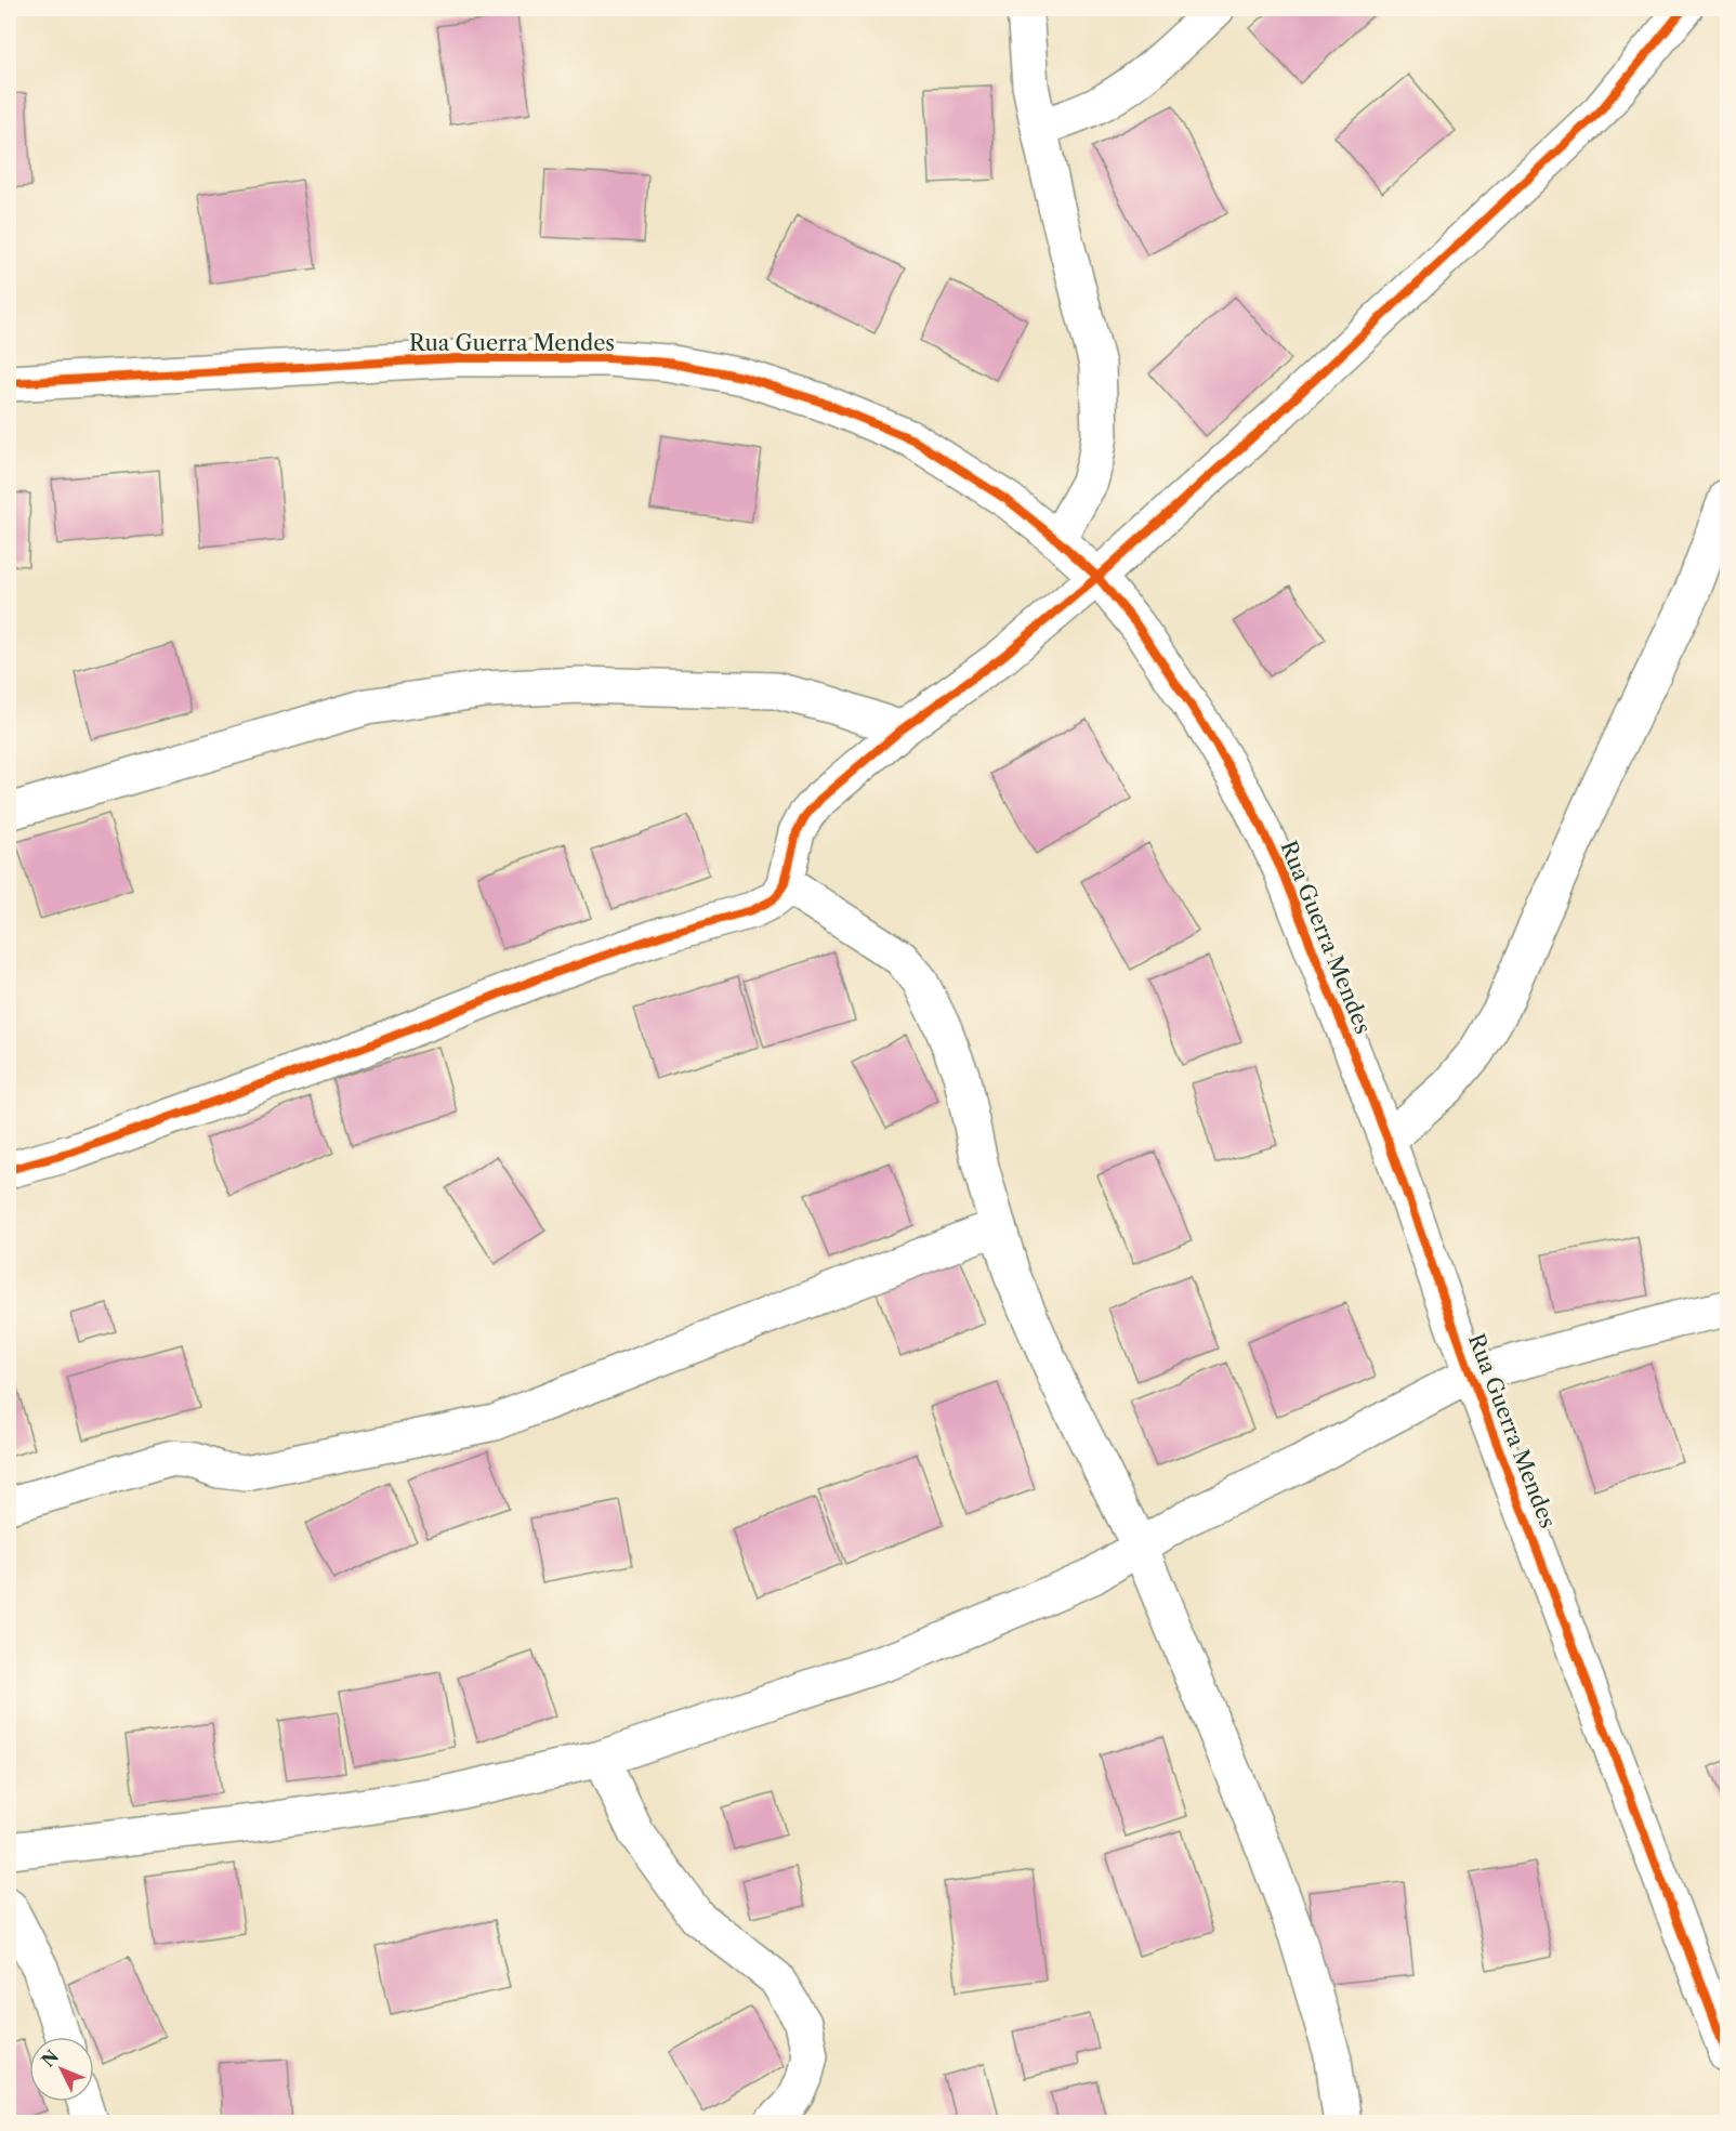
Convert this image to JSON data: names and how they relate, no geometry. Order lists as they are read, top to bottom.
{
  "streets": {
    "street": ["Rua Guerra Mendes"]
  },
  "north": "top left"
}
